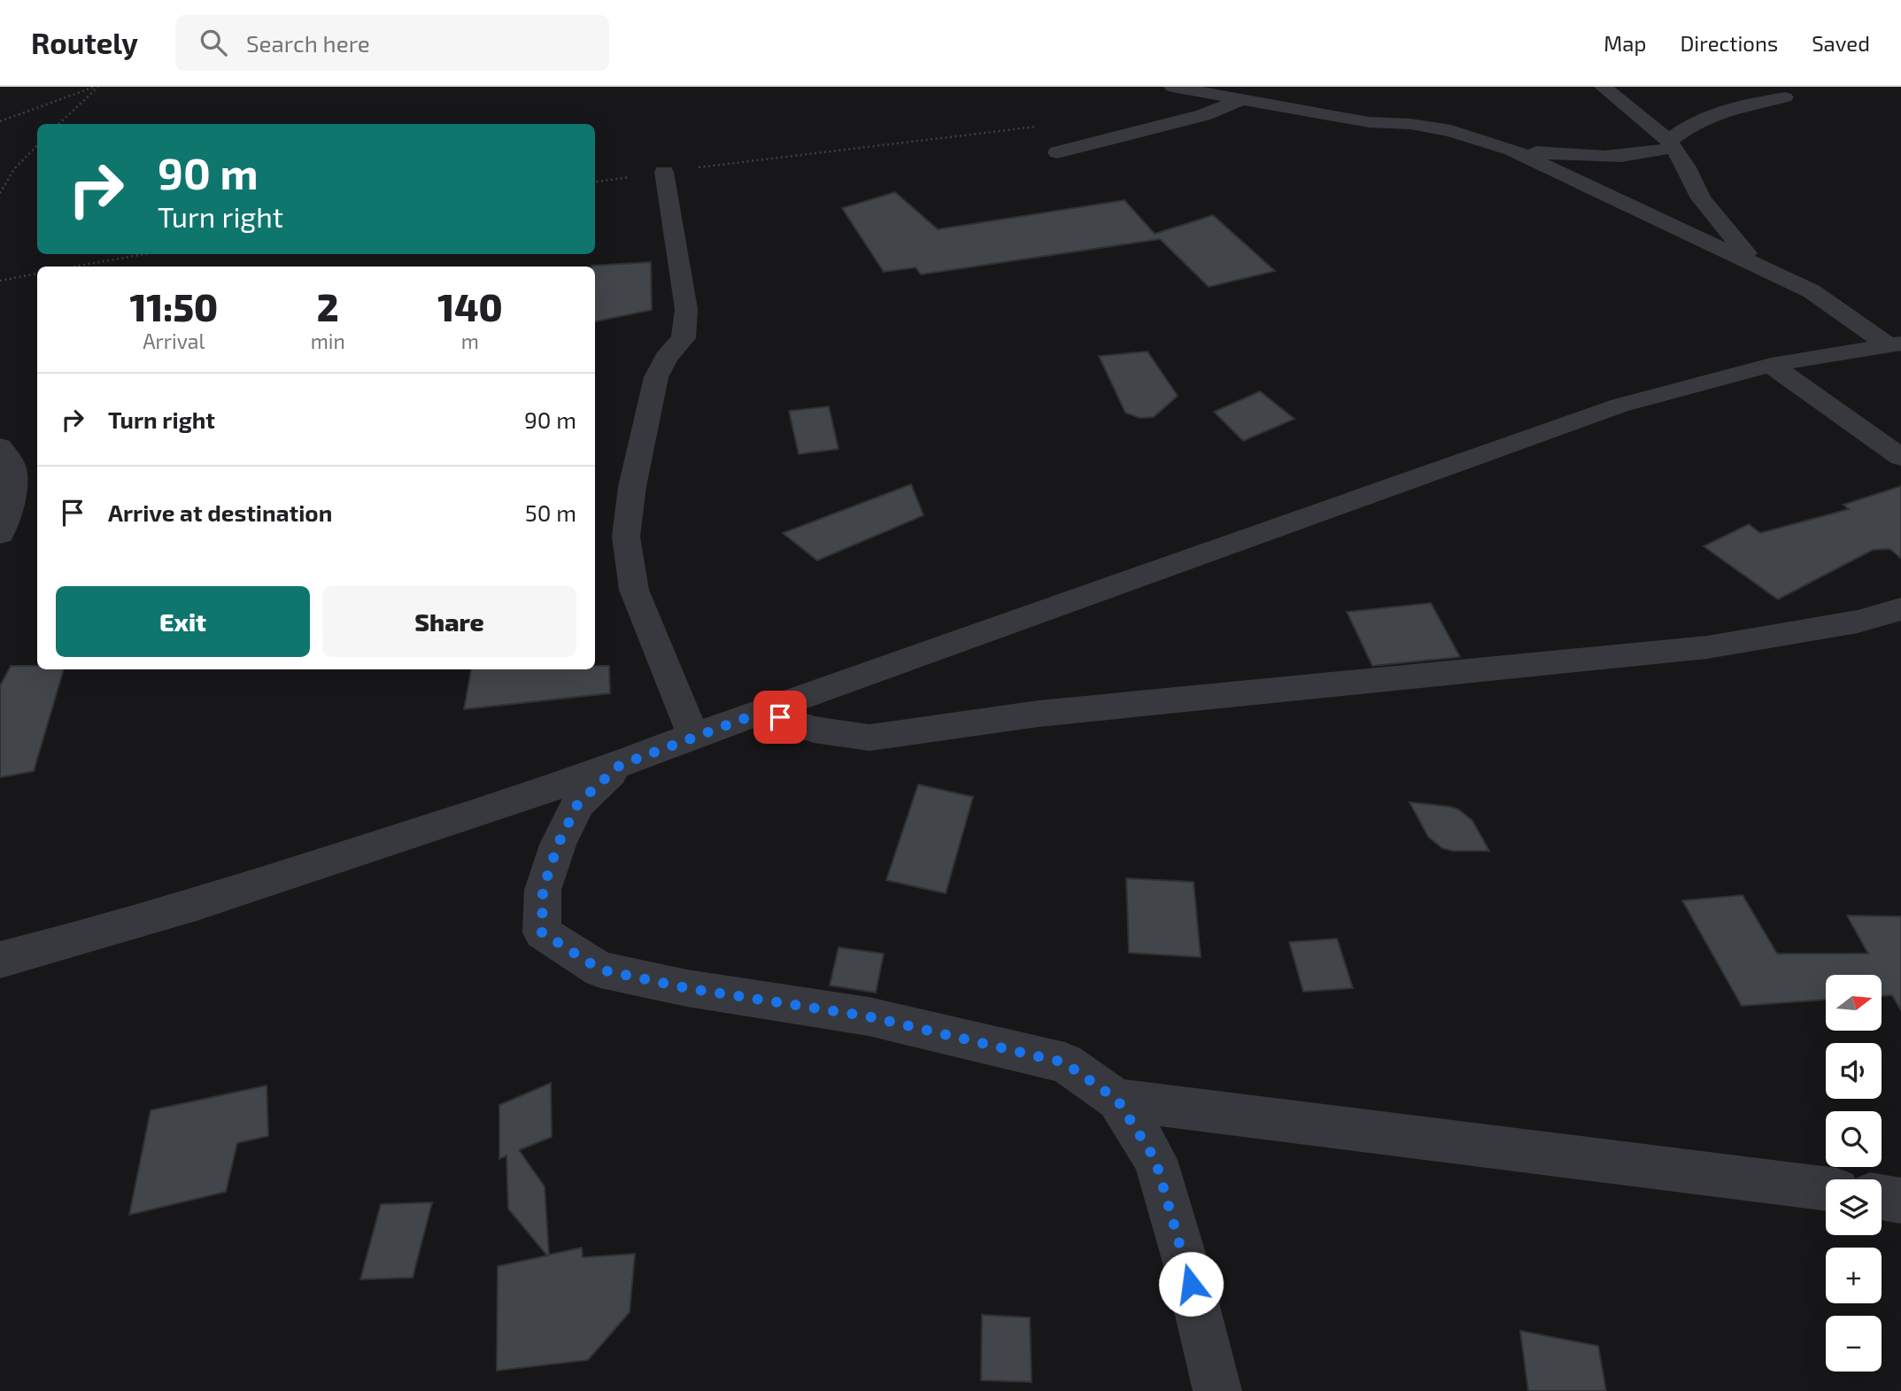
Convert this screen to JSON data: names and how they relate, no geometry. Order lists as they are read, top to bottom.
{
  "north": "right",
  "page": {
    "header": "Routely",
    "search": "Search here",
    "nav": ["Map", "Directions", "Saved"],
    "turn": ["90 m", "Turn right"],
    "eta": [
      "11:50",
      "Arrival",
      "2",
      "min",
      "140",
      "m"
    ],
    "list": [
      {
        "name": "Turn right",
        "value": "90 m"
      },
      {
        "name": "Arrive at destination",
        "value": "50 m"
      }
    ],
    "buttons": ["Exit", "Share"],
    "map_buttons": ["+", "−"]
  }
}
